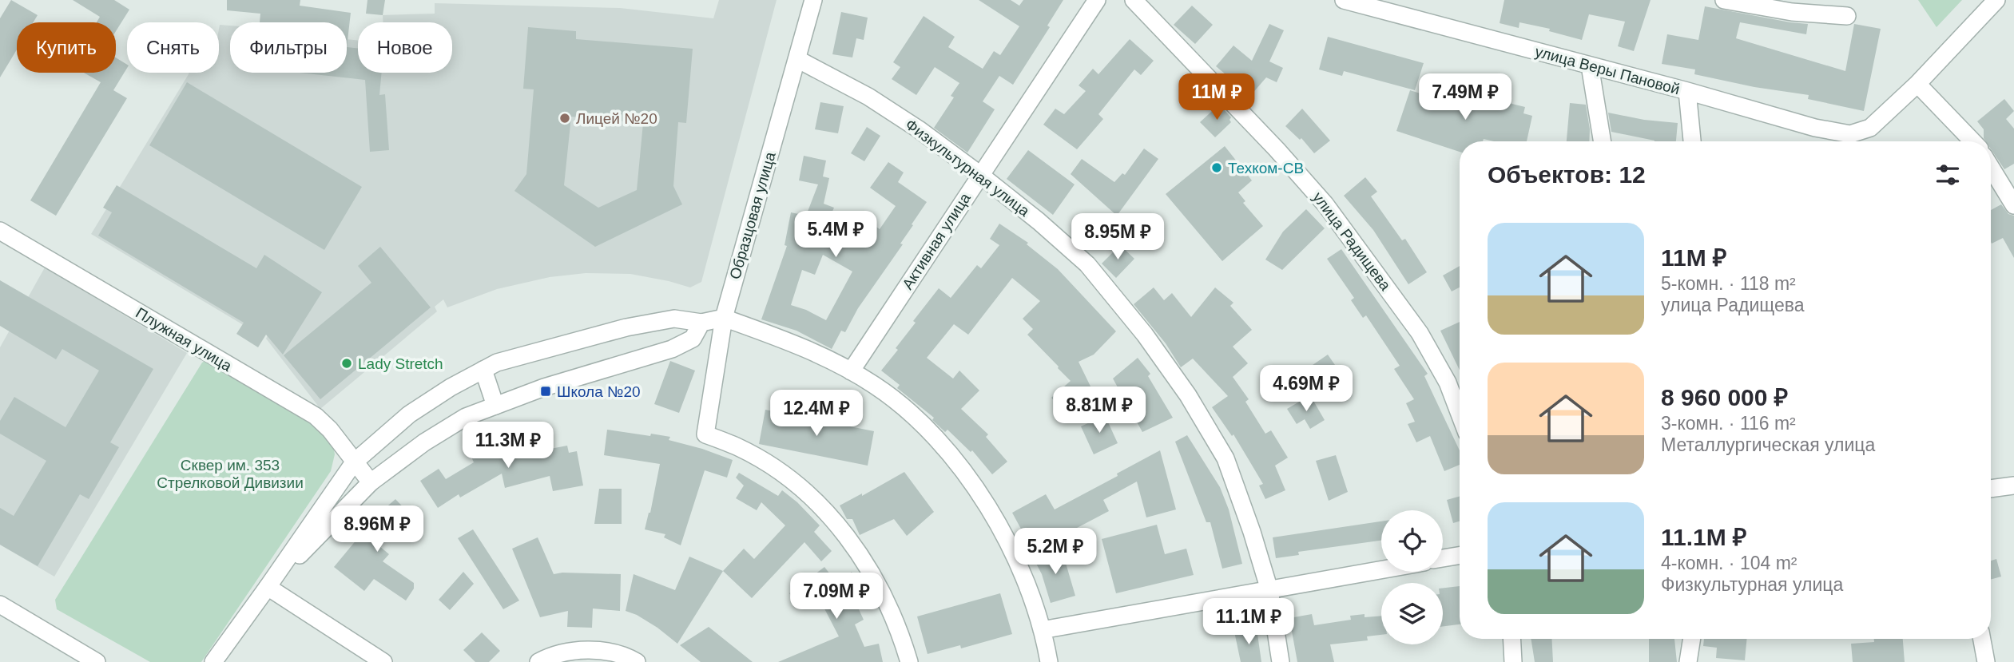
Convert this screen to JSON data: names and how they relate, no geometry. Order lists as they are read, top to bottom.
{
  "streets": {
    "street": [
      "улица Веры Пановой",
      "Физкультурная улица",
      "Образцовая улица",
      "Активная улица",
      "улица Радищева",
      "Плужная улица"
    ]
  },
  "crossings": [
    ["Физкультурная улица", "Образцовая улица"],
    ["Физкультурная улица", "Активная улица"]
  ],
  "parks": ["Сквер им. 353 Стрелковой Дивизии"],
  "places": {
    "other": ["Лицей №20", "Техком-СВ", "Lady Stretch"],
    "transit": ["Школа №20"]
  },
  "page": {
    "chip": [
      "Купить",
      "Снять",
      "Фильтры",
      "Новое"
    ],
    "price": [
      "11M ₽",
      "7.49M ₽",
      "5.4M ₽",
      "8.95M ₽",
      "4.69M ₽",
      "8.81M ₽",
      "12.4M ₽",
      "11.3M ₽",
      "8.96M ₽",
      "5.2M ₽",
      "7.09M ₽",
      "11.1M ₽"
    ],
    "heading": "Объектов: 12",
    "list": [
      {
        "name": "11M ₽",
        "note": "5-комн. · 118 m² · улица Радищева"
      },
      {
        "name": "8 960 000 ₽",
        "note": "3-комн. · 116 m² · Металлургическая улица"
      },
      {
        "name": "11.1M ₽",
        "note": "4-комн. · 104 m² · Физкультурная улица"
      }
    ]
  }
}
